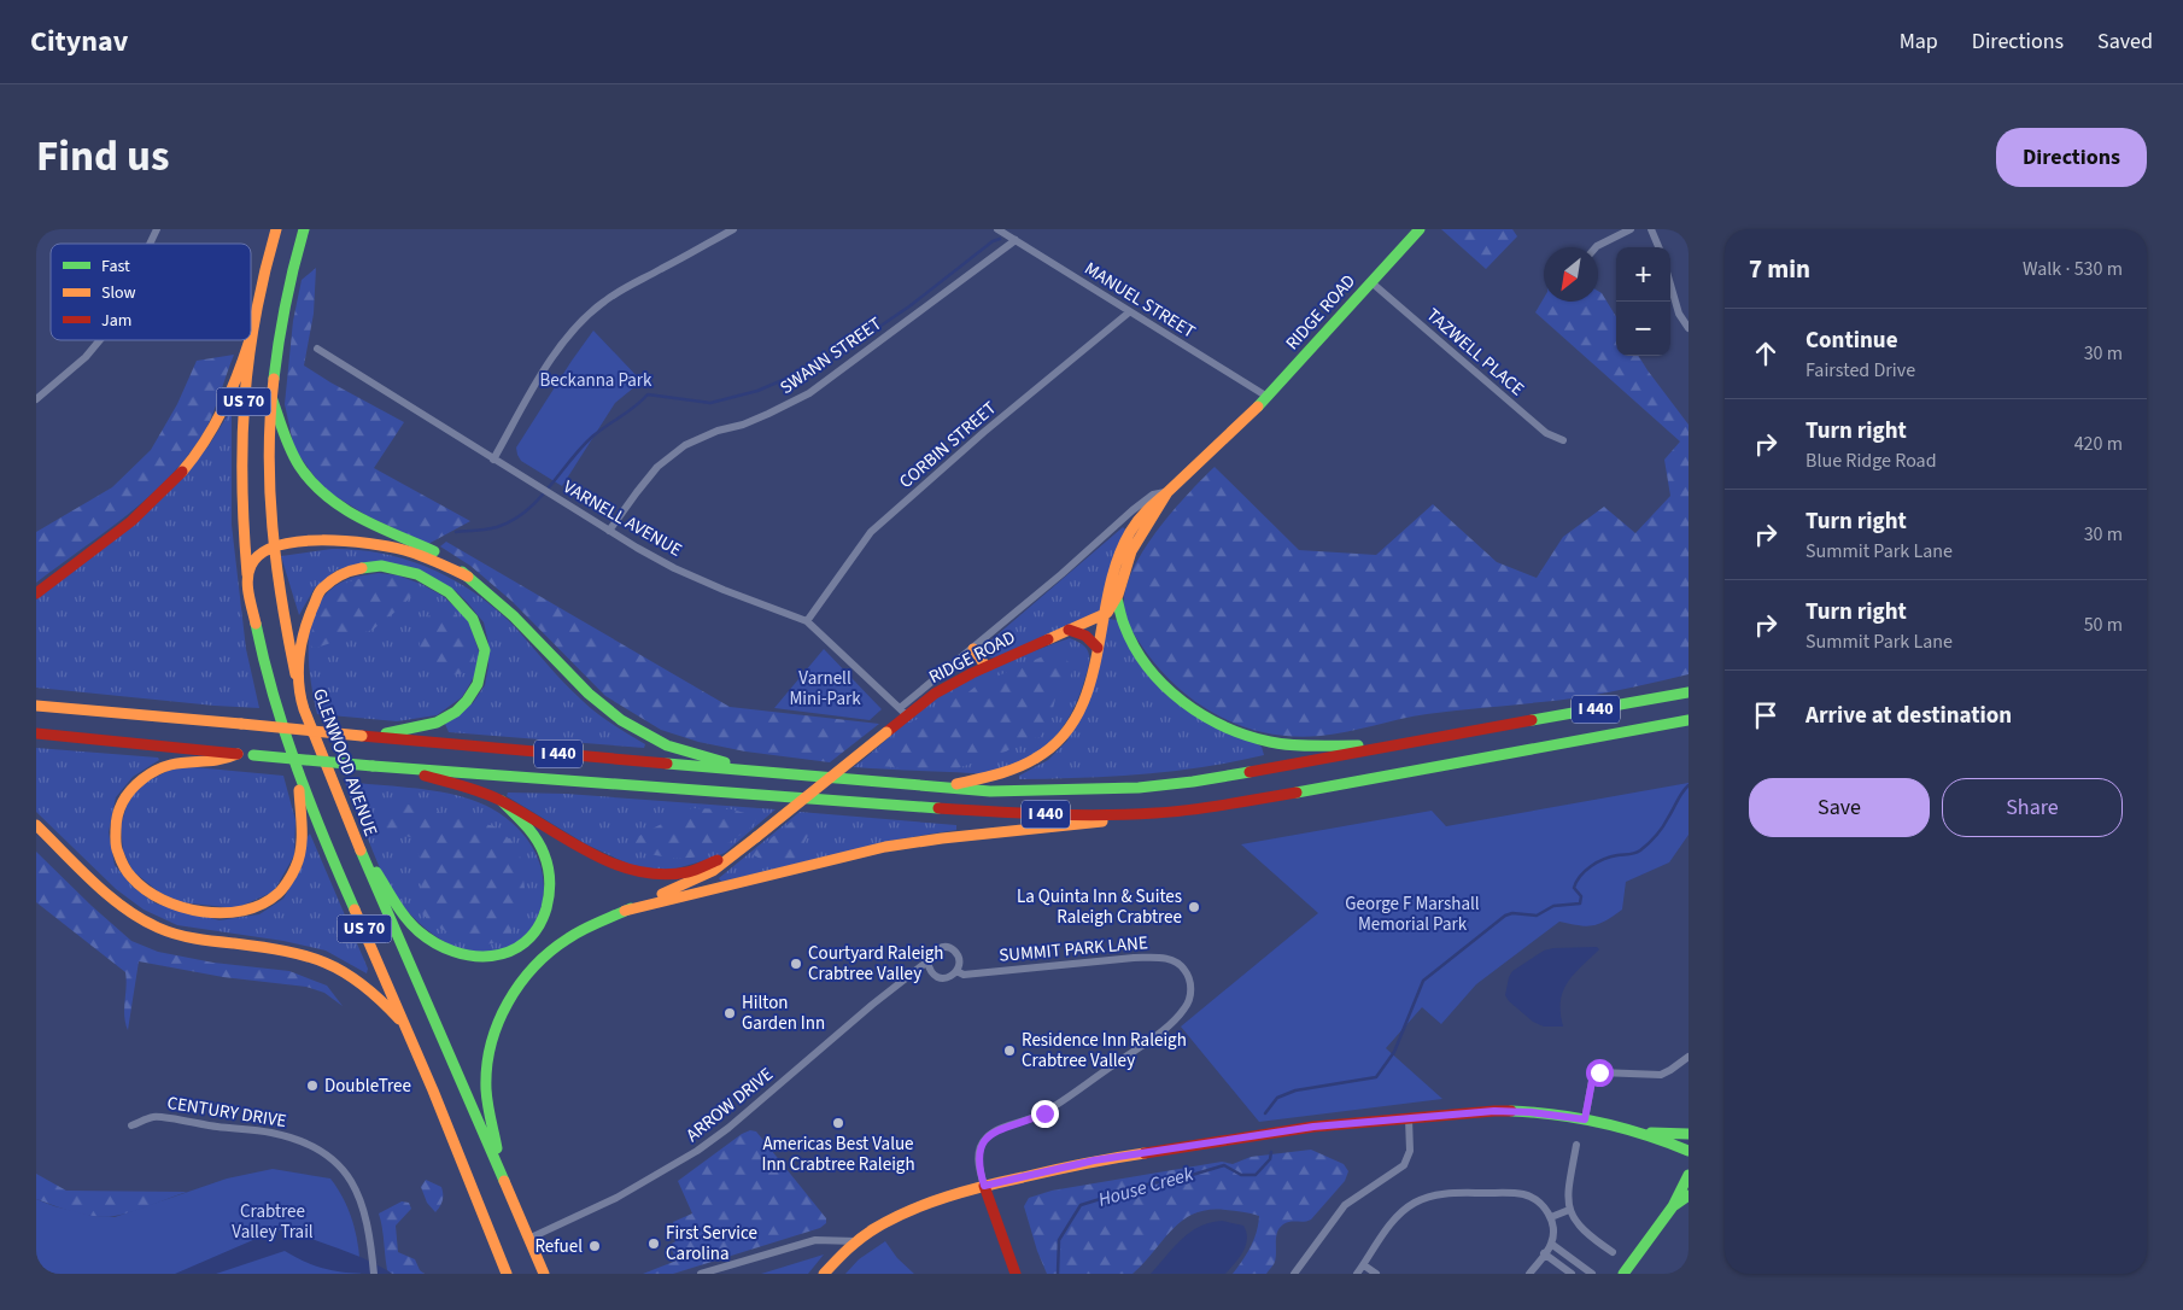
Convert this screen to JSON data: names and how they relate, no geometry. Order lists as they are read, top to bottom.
{
  "streets": {
    "main road": [
      "RIDGE ROAD",
      "US 70",
      "I 440",
      "GLENWOOD AVENUE"
    ],
    "street": [
      "MANUEL STREET",
      "TAZWELL PLACE",
      "SWANN STREET",
      "CORBIN STREET",
      "VARNELL AVENUE",
      "SUMMIT PARK LANE",
      "ARROW DRIVE",
      "CENTURY DRIVE"
    ]
  },
  "crossings": [
    ["MANUEL STREET", "RIDGE ROAD"],
    ["MANUEL STREET", "SWANN STREET"],
    ["MANUEL STREET", "CORBIN STREET"],
    ["RIDGE ROAD", "TAZWELL PLACE"],
    ["RIDGE ROAD", "VARNELL AVENUE"],
    ["SWANN STREET", "VARNELL AVENUE"],
    ["CORBIN STREET", "VARNELL AVENUE"],
    ["GLENWOOD AVENUE", "ARROW DRIVE"],
    ["SUMMIT PARK LANE", "ARROW DRIVE"]
  ],
  "water": ["House Creek"],
  "parks": [
    "Beckanna Park",
    "Varnell Mini-Park",
    "George F Marshall Memorial Park",
    "Crabtree Valley Trail"
  ],
  "places": [
    "La Quinta Inn & Suites Raleigh Crabtree",
    "Courtyard Raleigh Crabtree Valley",
    "Hilton Garden Inn",
    "Residence Inn Raleigh Crabtree Valley",
    "DoubleTree",
    "Americas Best Value Inn Crabtree Raleigh",
    "First Service Carolina",
    "Refuel"
  ],
  "legend": ["Fast", "Slow", "Jam"],
  "north": "bottom left",
  "page": {
    "header": "Citynav",
    "nav": ["Map", "Directions", "Saved"],
    "title": "Find us",
    "buttons": [
      "Directions",
      ["Save", "Share"]
    ],
    "heading": ["7 min", "Walk · 530 m"],
    "map_buttons": ["+", "−"],
    "list": [
      ["Continue", "Fairsted Drive", "30 m"],
      ["Turn right", "Blue Ridge Road", "420 m"],
      ["Turn right", "Summit Park Lane", "30 m"],
      ["Turn right", "Summit Park Lane", "50 m"],
      "Arrive at destination"
    ]
  }
}
